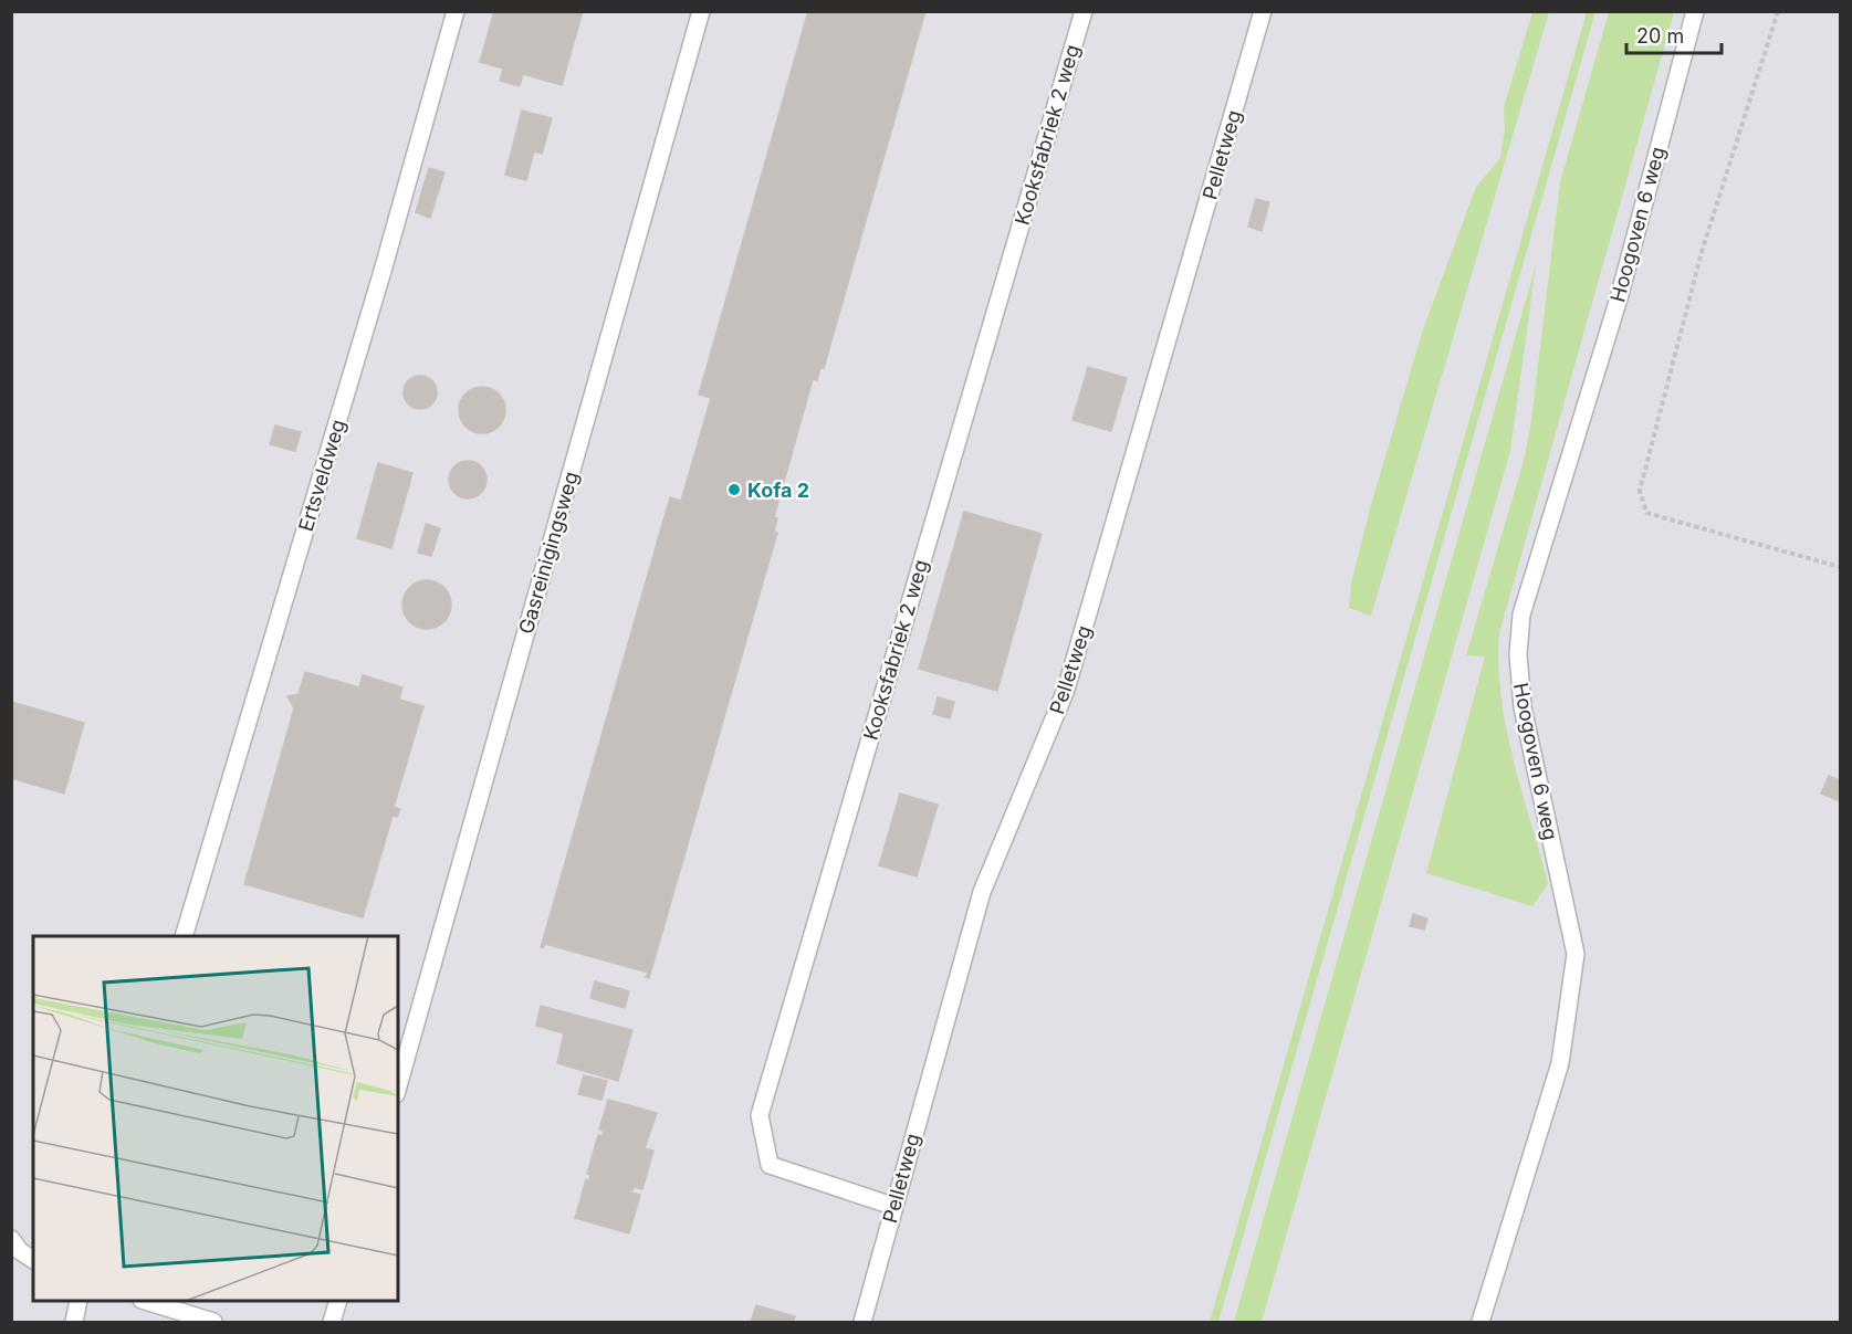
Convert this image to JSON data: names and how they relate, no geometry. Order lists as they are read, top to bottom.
{
  "streets": {
    "lane": [
      "Kooksfabriek 2 weg",
      "Pelletweg",
      "Hoogoven 6 weg",
      "Ertsveldweg",
      "Gasreinigingsweg"
    ]
  },
  "crossings": [
    ["Kooksfabriek 2 weg", "Pelletweg"]
  ],
  "places": ["Kofa 2"],
  "scale_bar": "20 m"
}
